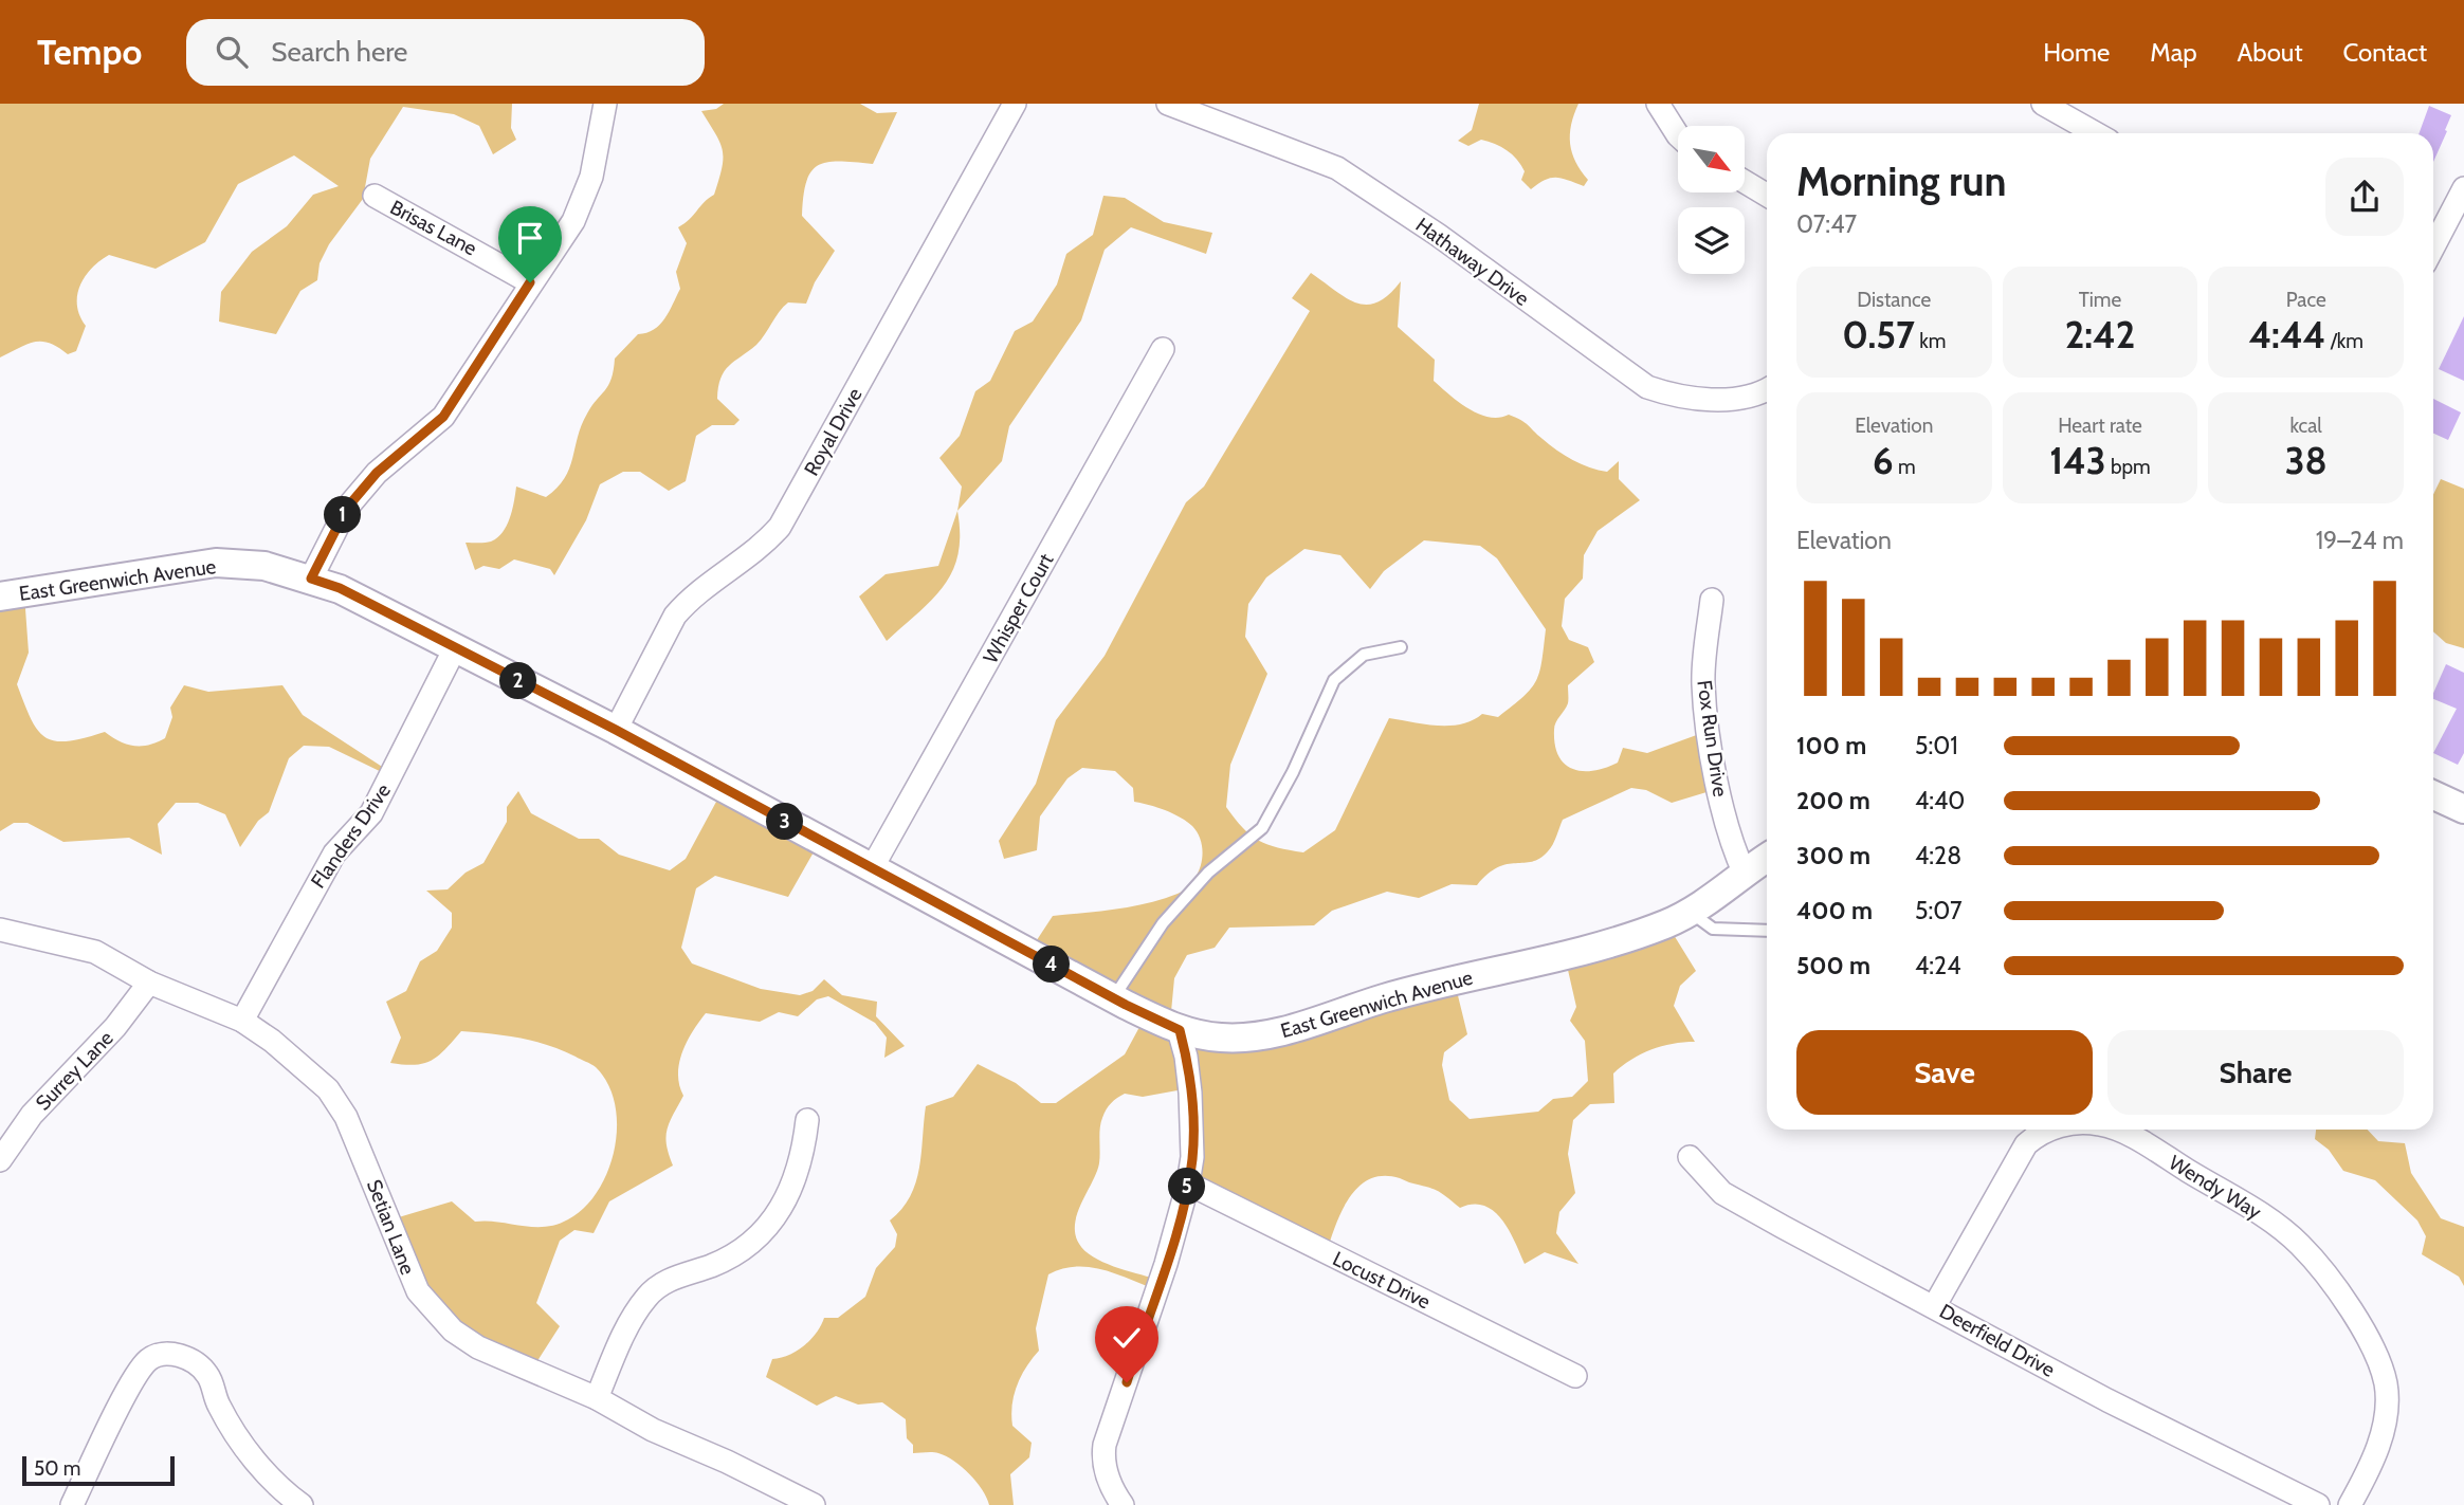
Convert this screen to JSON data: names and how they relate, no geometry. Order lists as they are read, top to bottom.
{
  "streets": {
    "street": [
      "Brisas Lane",
      "Hathaway Drive",
      "Royal Drive",
      "East Greenwich Avenue",
      "Whisper Court",
      "Fox Run Drive",
      "Flanders Drive",
      "Surrey Lane",
      "Wendy Way",
      "Setian Lane",
      "Locust Drive",
      "Deerfield Drive"
    ]
  },
  "crossings": [
    ["Royal Drive", "East Greenwich Avenue"],
    ["East Greenwich Avenue", "Whisper Court"],
    ["East Greenwich Avenue", "Fox Run Drive"],
    ["East Greenwich Avenue", "Flanders Drive"],
    ["Flanders Drive", "Setian Lane"],
    ["Surrey Lane", "Setian Lane"],
    ["Wendy Way", "Deerfield Drive"]
  ],
  "scale_bar": "50 m",
  "north": "bottom right",
  "page": {
    "header": "Tempo",
    "search": "Search here",
    "nav": [
      "Home",
      "Map",
      "About",
      "Contact"
    ],
    "heading": ["Morning run", "07:47"],
    "stats": [
      ["Distance", "0.57 km"],
      ["Time", "2:42"],
      ["Pace", "4:44 /km"],
      ["Elevation", "6 m"],
      ["Heart rate", "143 bpm"],
      ["kcal", "38"]
    ],
    "pins": [
      "1",
      "2",
      "3",
      "4",
      "5"
    ],
    "chart": ["Elevation", "19–24 m"],
    "list": [
      {
        "name": "100 m",
        "note": "5:01"
      },
      {
        "name": "200 m",
        "note": "4:40"
      },
      {
        "name": "300 m",
        "note": "4:28"
      },
      {
        "name": "400 m",
        "note": "5:07"
      },
      {
        "name": "500 m",
        "note": "4:24"
      }
    ],
    "buttons": ["Save", "Share"],
    "scale": "50 m"
  }
}
